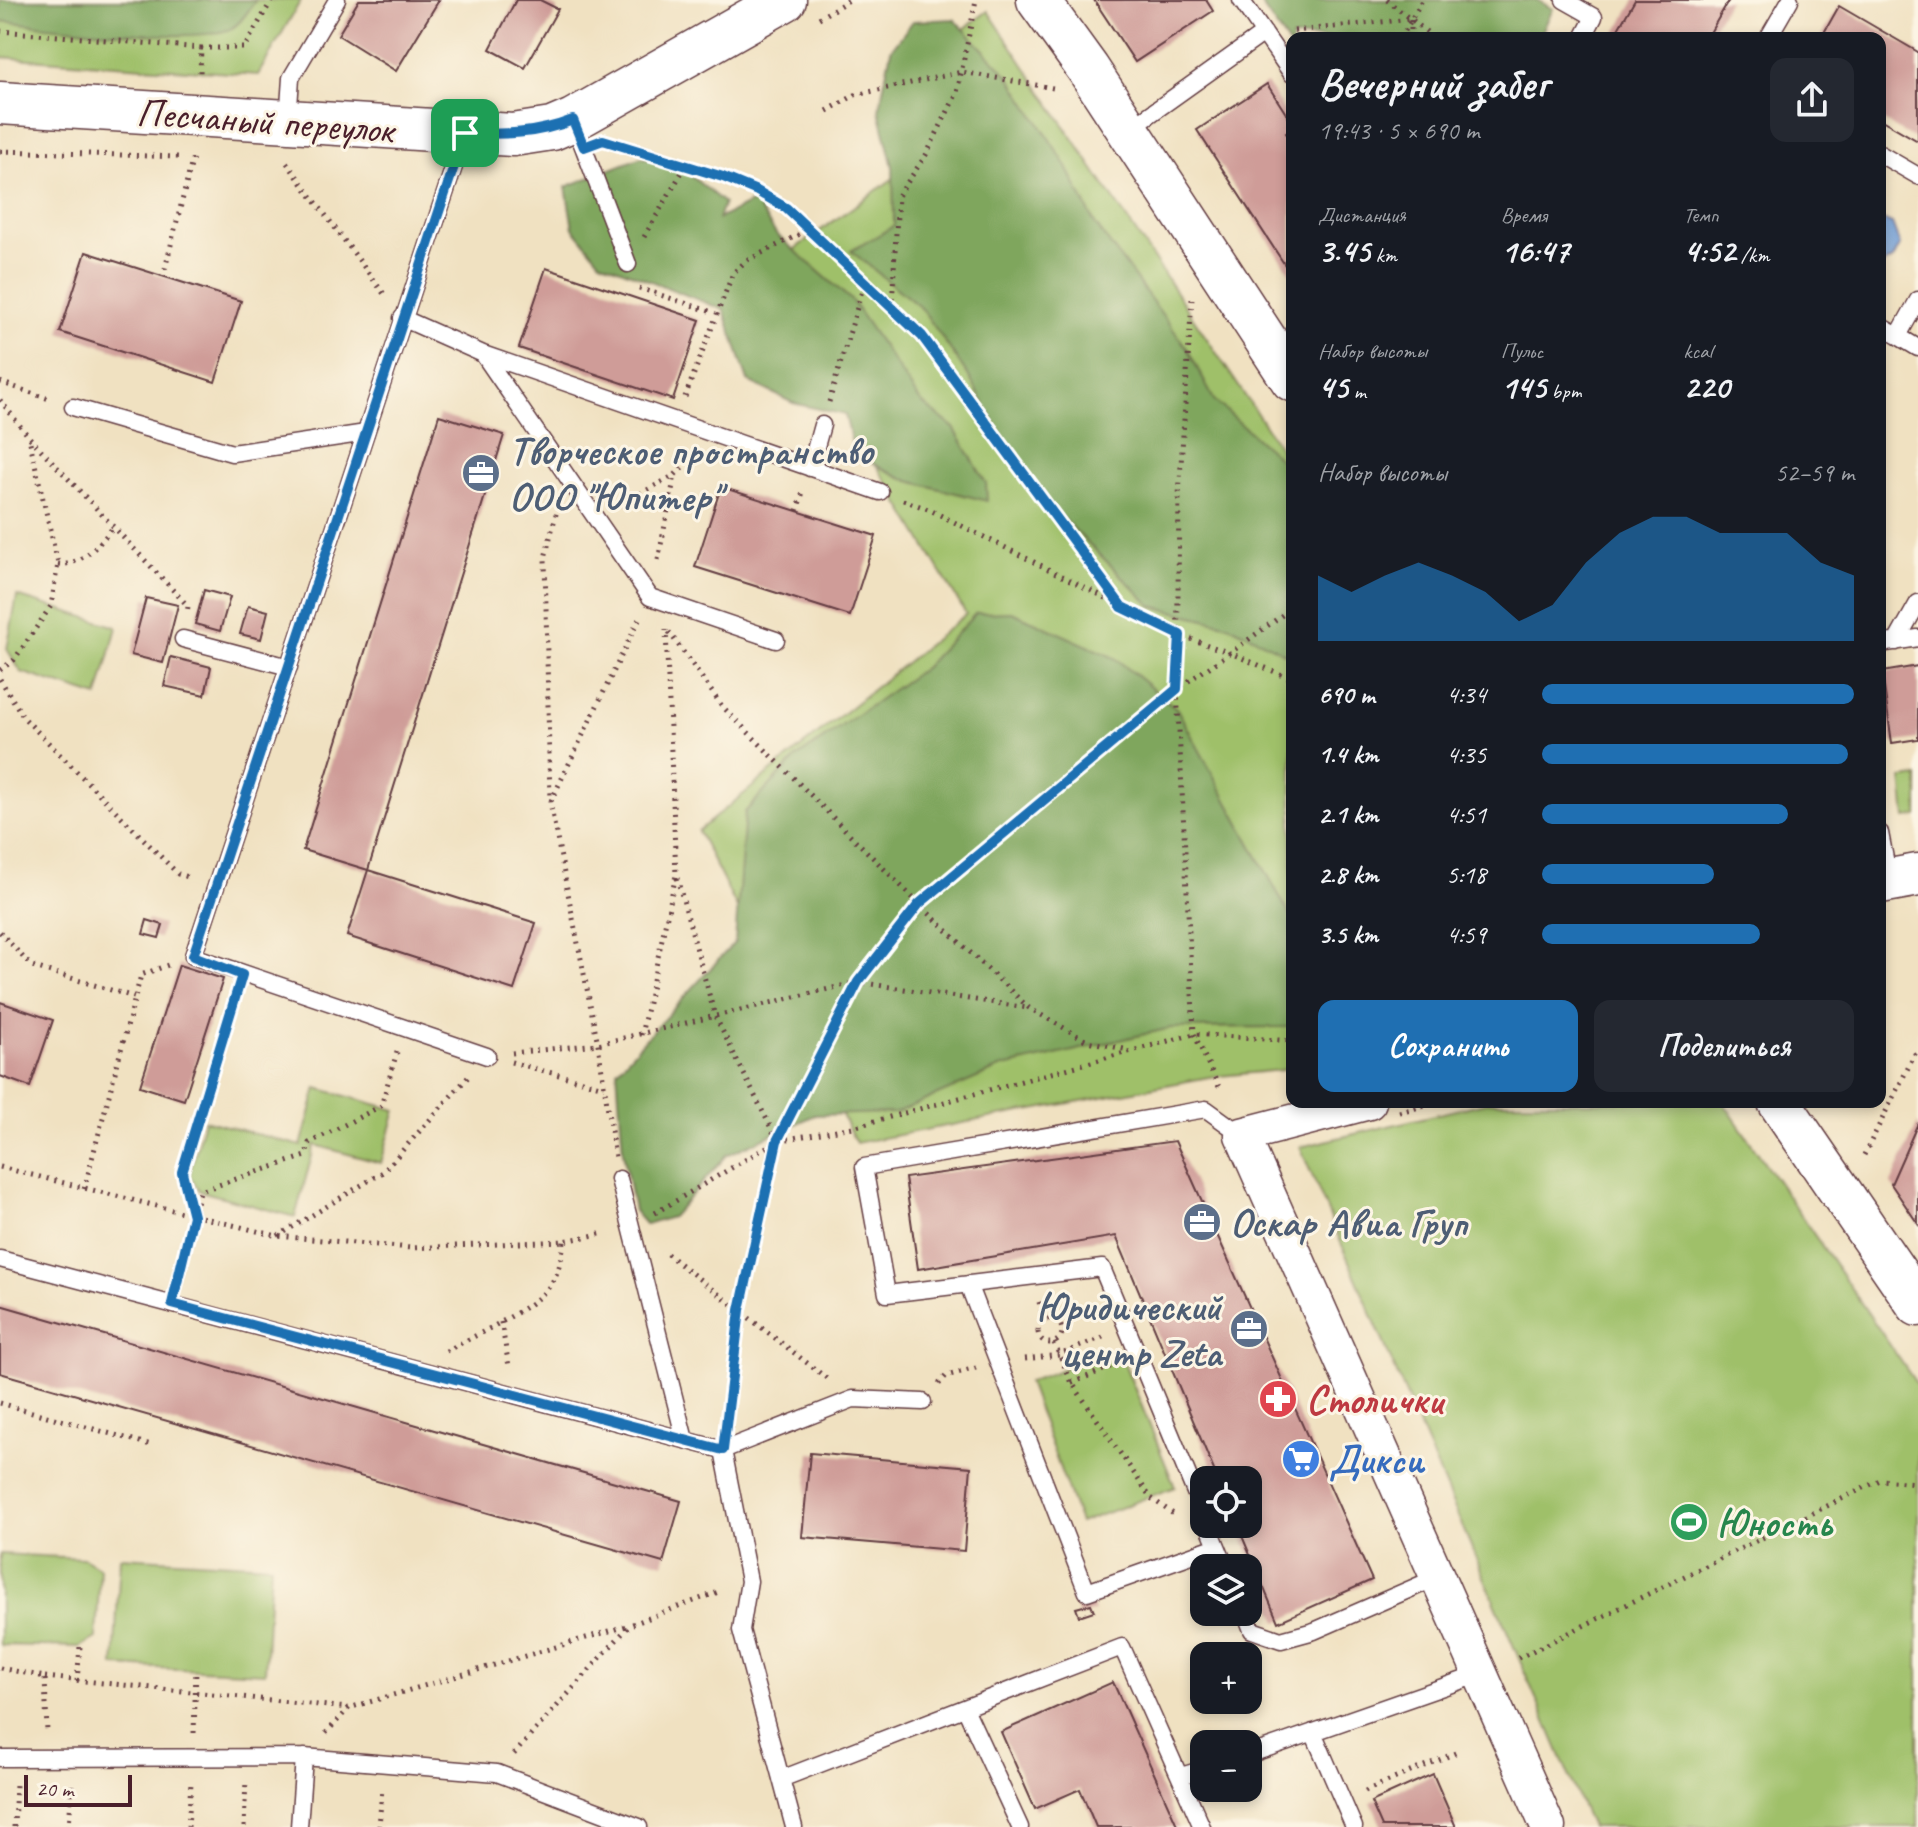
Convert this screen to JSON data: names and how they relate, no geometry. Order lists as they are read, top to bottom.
{
  "streets": {
    "street": ["Песчаный переулок"]
  },
  "places": {
    "office": ["Творческое пространство ООО \"Юпитер\"", "Оскар Авиа Груп", "Юридический центр Zeta"],
    "pharmacy": ["Столички"],
    "supermarket": ["Дикси"],
    "sports": ["Юность"]
  },
  "scale_bar": "20 m",
  "page": {
    "heading": ["Вечерний забег", "19:43 · 5 × 690 m"],
    "stats": [
      ["Дистанция", "3.45 km"],
      ["Время", "16:47"],
      ["Темп", "4:52 /km"],
      ["Набор высоты", "45 m"],
      ["Пульс", "145 bpm"],
      ["kcal", "220"]
    ],
    "chart": ["Набор высоты", "52–59 m"],
    "list": [
      {
        "name": "690 m",
        "note": "4:34"
      },
      {
        "name": "1.4 km",
        "note": "4:35"
      },
      {
        "name": "2.1 km",
        "note": "4:51"
      },
      {
        "name": "2.8 km",
        "note": "5:18"
      },
      {
        "name": "3.5 km",
        "note": "4:59"
      }
    ],
    "buttons": ["Сохранить", "Поделиться"],
    "map_buttons": ["+", "−"],
    "scale": "20 m"
  }
}
